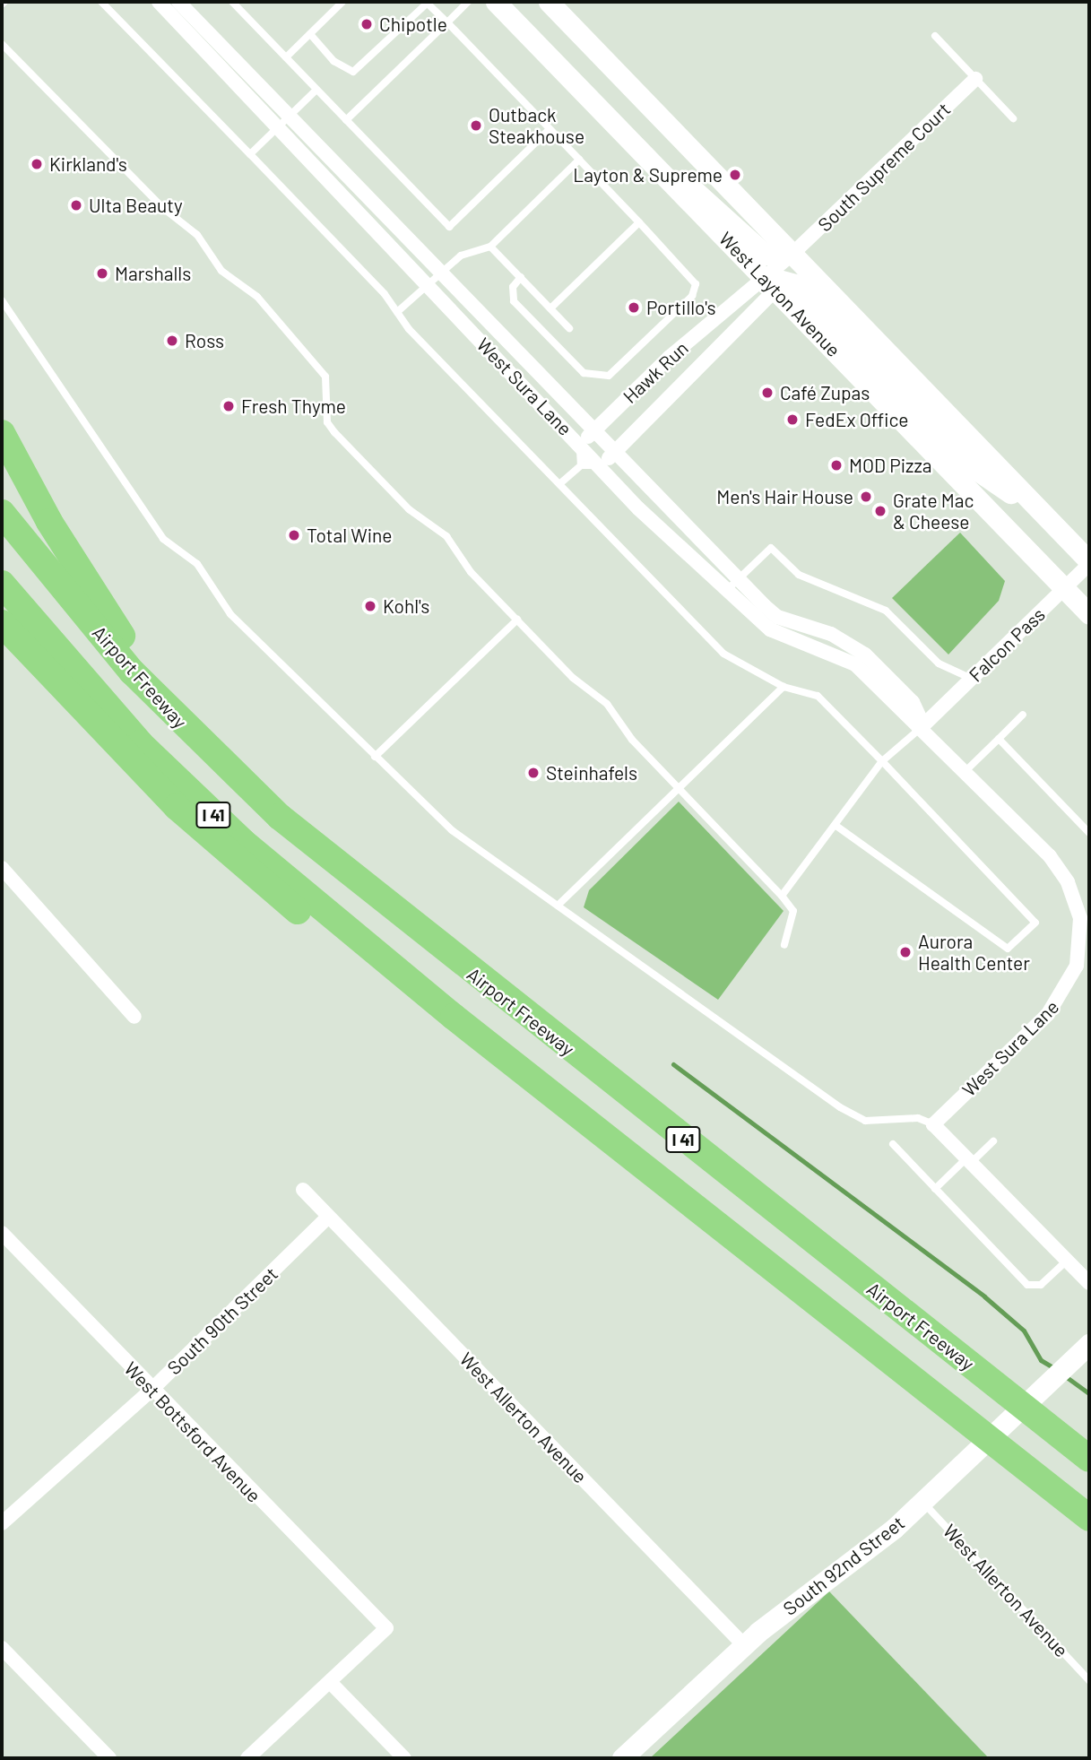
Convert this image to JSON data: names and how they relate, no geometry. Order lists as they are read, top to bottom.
{
  "streets": {
    "highway": ["Airport Freeway", "I 41"],
    "main road": ["West Layton Avenue", "South 92nd Street"],
    "street": [
      "South Supreme Court",
      "Hawk Run",
      "West Sura Lane",
      "Falcon Pass",
      "South 90th Street",
      "West Allerton Avenue",
      "West Bottsford Avenue"
    ]
  },
  "crossings": [
    ["South Supreme Court", "West Layton Avenue"],
    ["South Supreme Court", "Hawk Run"],
    ["West Layton Avenue", "Hawk Run"],
    ["West Layton Avenue", "Falcon Pass"],
    ["Hawk Run", "West Sura Lane"],
    ["West Sura Lane", "Falcon Pass"],
    ["South 90th Street", "West Allerton Avenue"],
    ["South 90th Street", "West Bottsford Avenue"],
    ["West Allerton Avenue", "South 92nd Street"]
  ],
  "places": [
    "Chipotle",
    "Outback Steakhouse",
    "Kirkland's",
    "Layton & Supreme",
    "Ulta Beauty",
    "Marshalls",
    "Portillo's",
    "Ross",
    "Café Zupas",
    "Fresh Thyme",
    "FedEx Office",
    "MOD Pizza",
    "Men's Hair House",
    "Grate Mac & Cheese",
    "Total Wine",
    "Kohl's",
    "Steinhafels",
    "Aurora Health Center"
  ]
}
